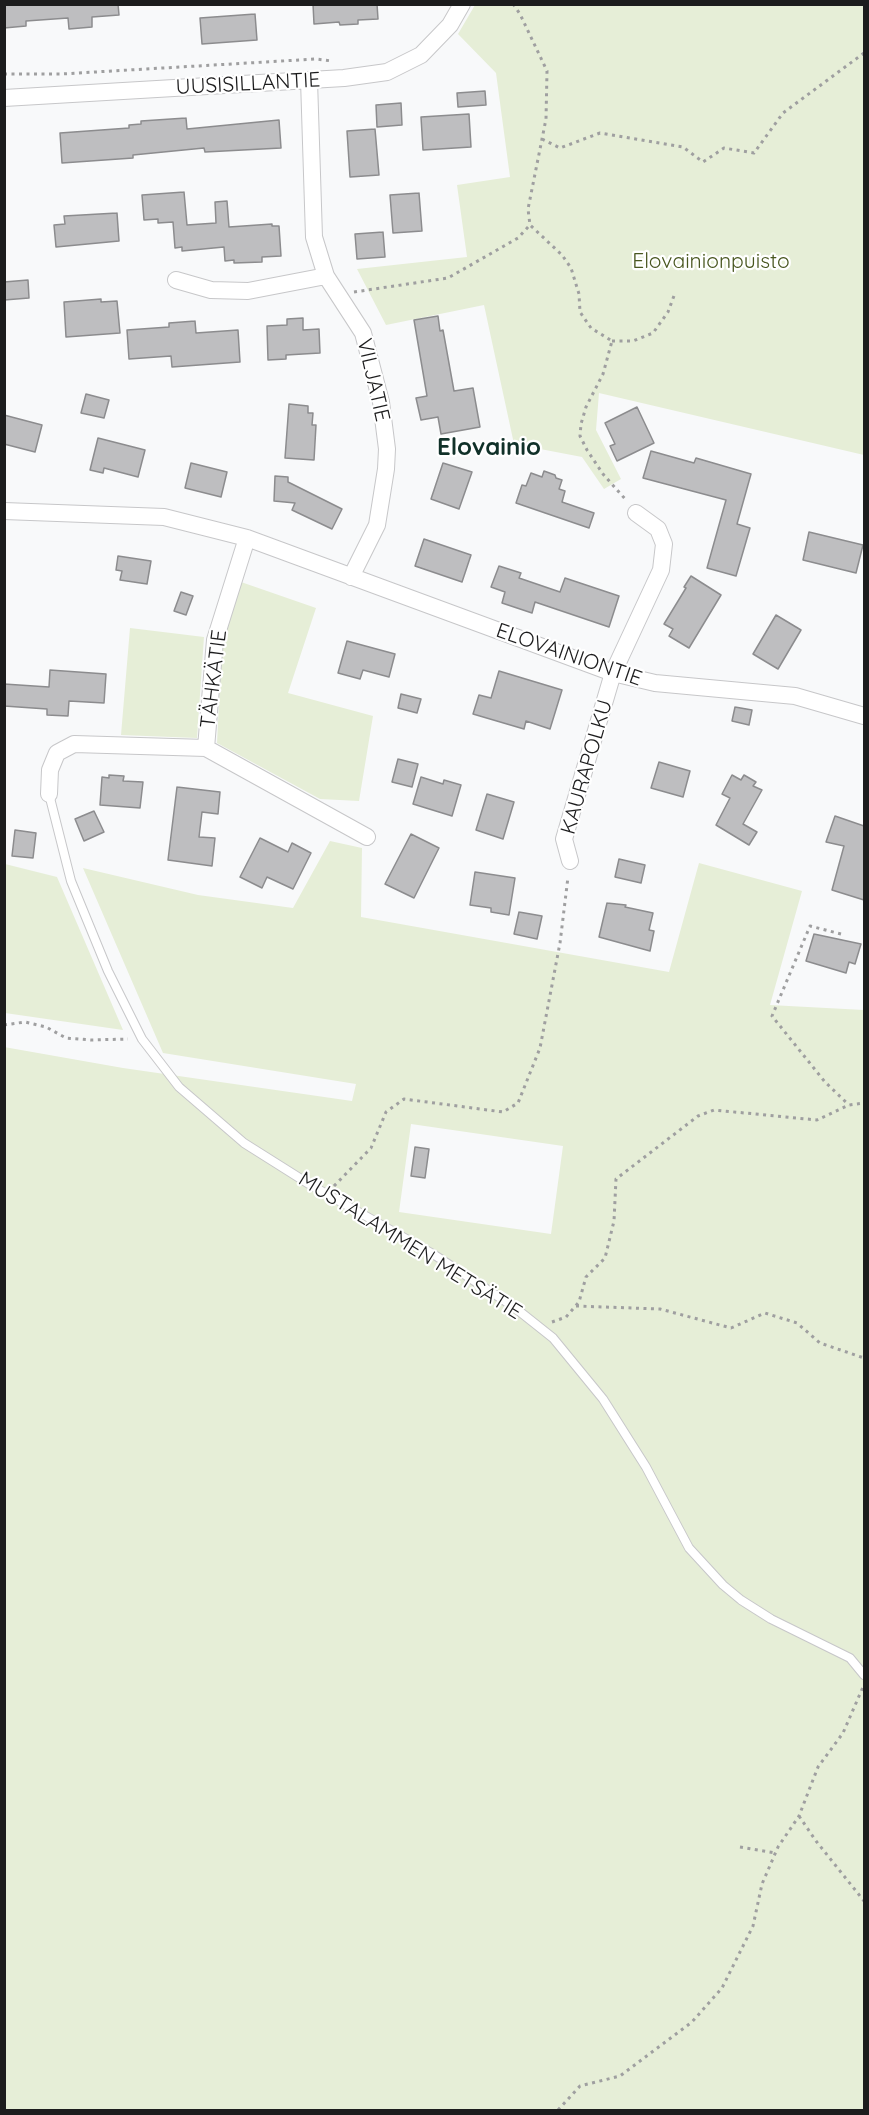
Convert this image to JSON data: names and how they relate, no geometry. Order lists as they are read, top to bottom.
{
  "streets": {
    "street": [
      "UUSISILLANTIE",
      "VILJATIE",
      "ELOVAINIONTIE",
      "TÄHKÄTIE",
      "KAURAPOLKU"
    ],
    "lane": ["MUSTALAMMEN METSÄTIE"]
  },
  "crossings": [
    ["UUSISILLANTIE", "VILJATIE"],
    ["VILJATIE", "ELOVAINIONTIE"],
    ["ELOVAINIONTIE", "TÄHKÄTIE"],
    ["ELOVAINIONTIE", "KAURAPOLKU"]
  ],
  "districts": ["Elovainio"],
  "parks": ["Elovainionpuisto"]
}
